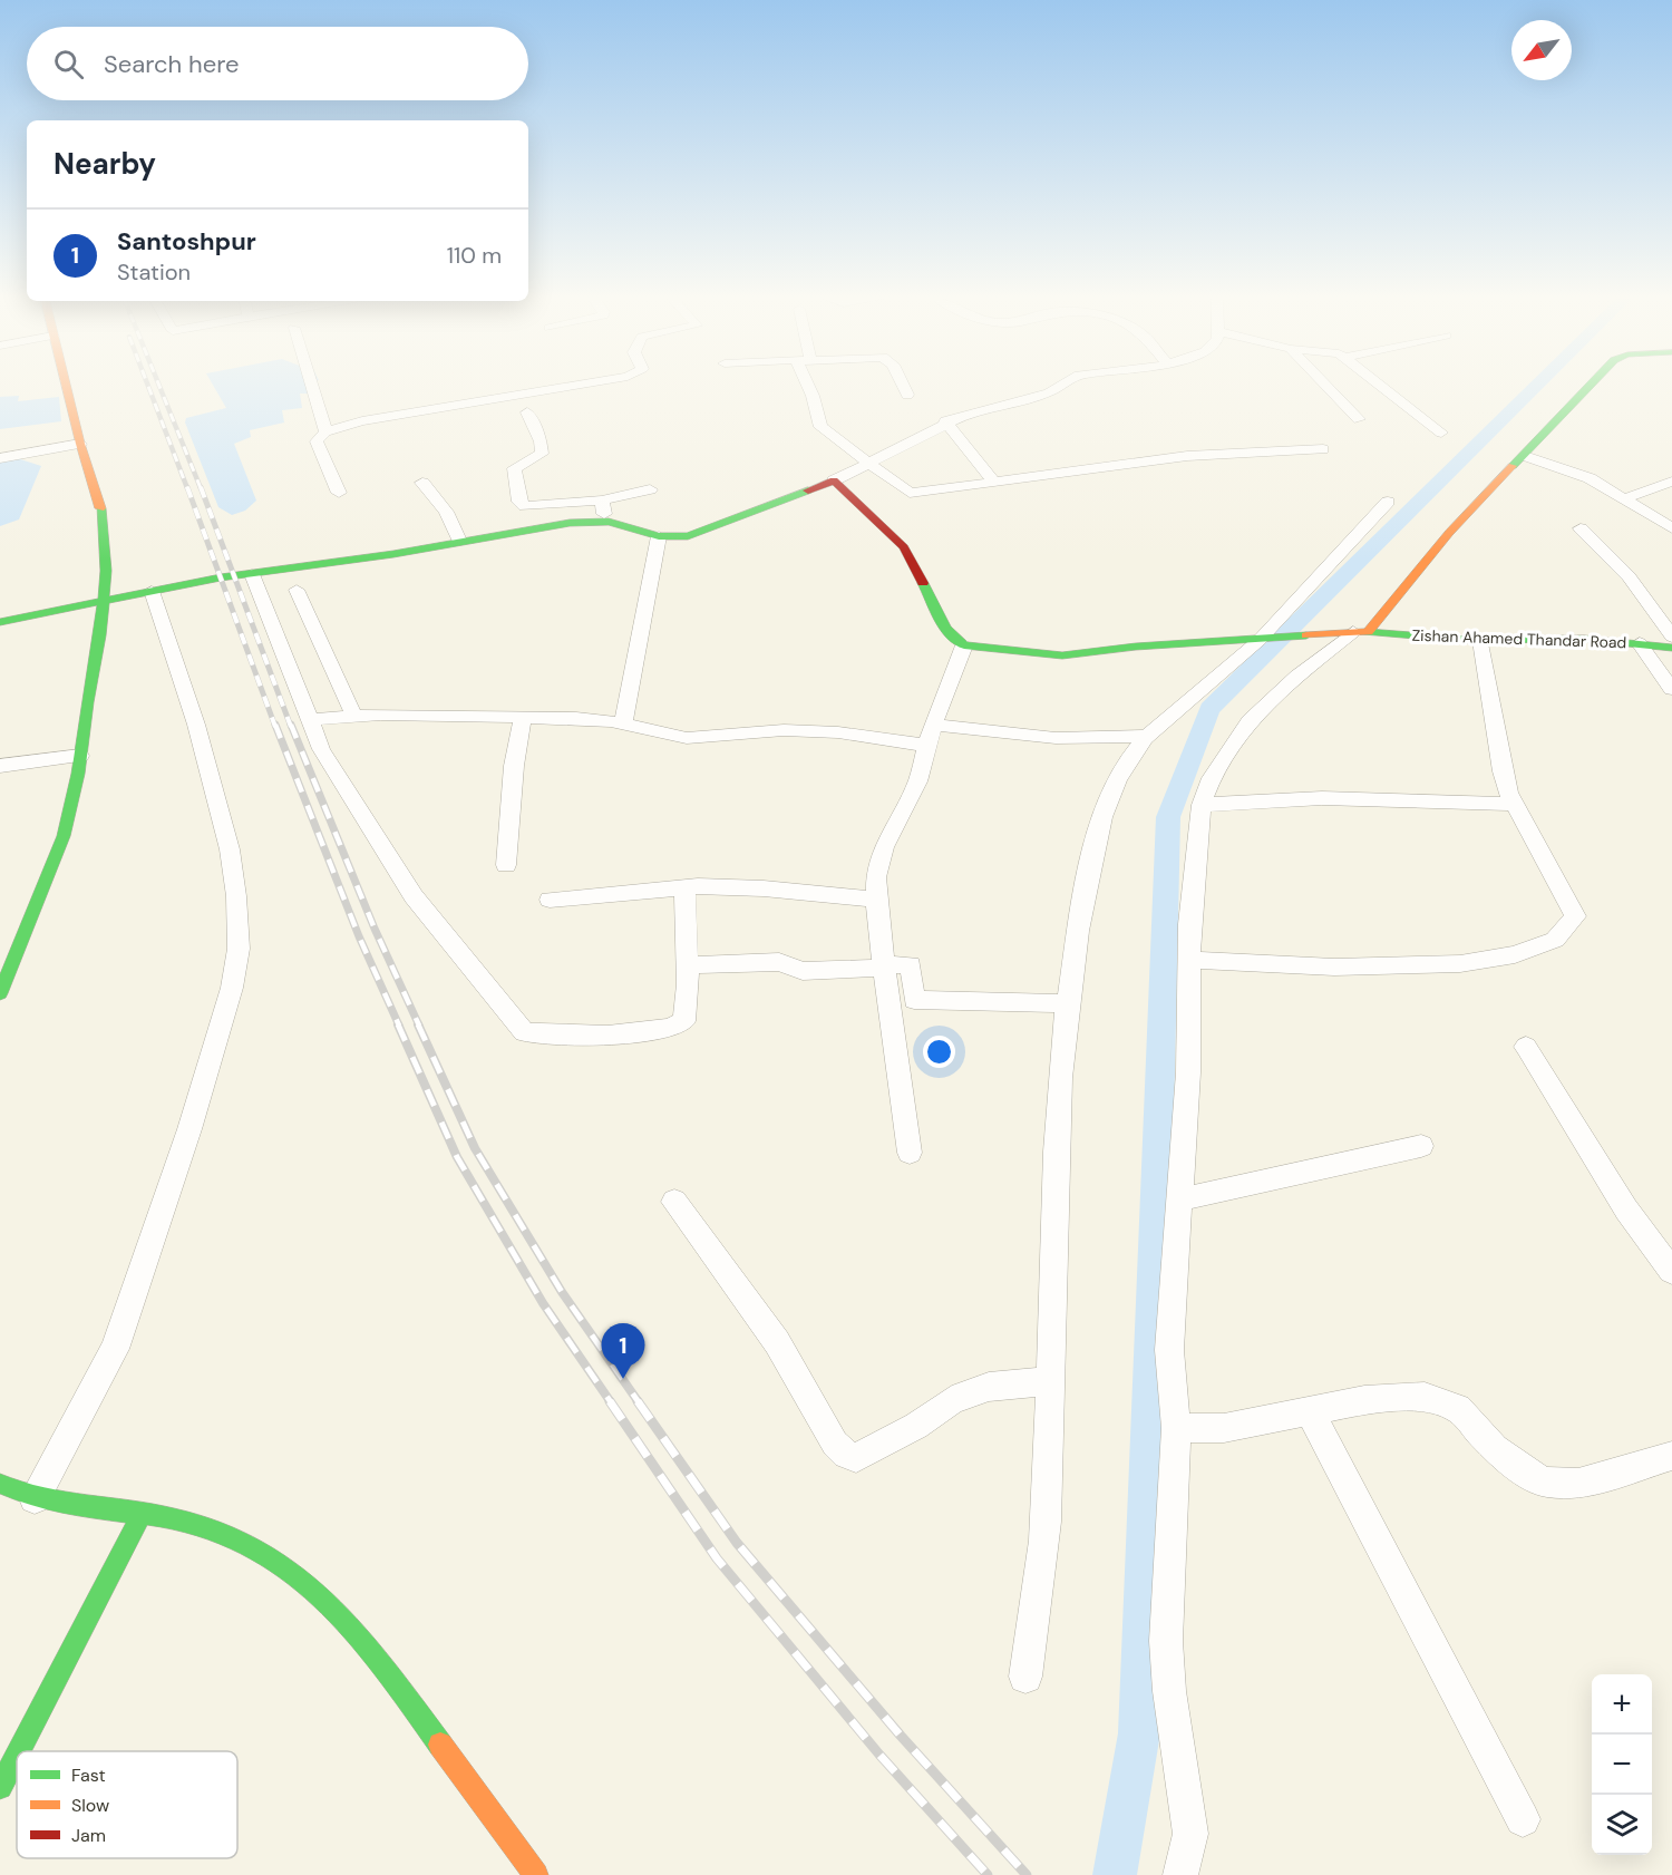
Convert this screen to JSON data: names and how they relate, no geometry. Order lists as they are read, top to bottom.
{
  "streets": {
    "street": ["Zishan Ahamed Thandar Road"]
  },
  "legend": ["Fast", "Slow", "Jam"],
  "north": "bottom left",
  "page": {
    "search": "Search here",
    "heading": "Nearby",
    "list": [
      {
        "mark": "1",
        "name": "Santoshpur",
        "note": "Station",
        "value": "110 m"
      }
    ],
    "pins": "1",
    "map_buttons": ["+", "−"]
  }
}
